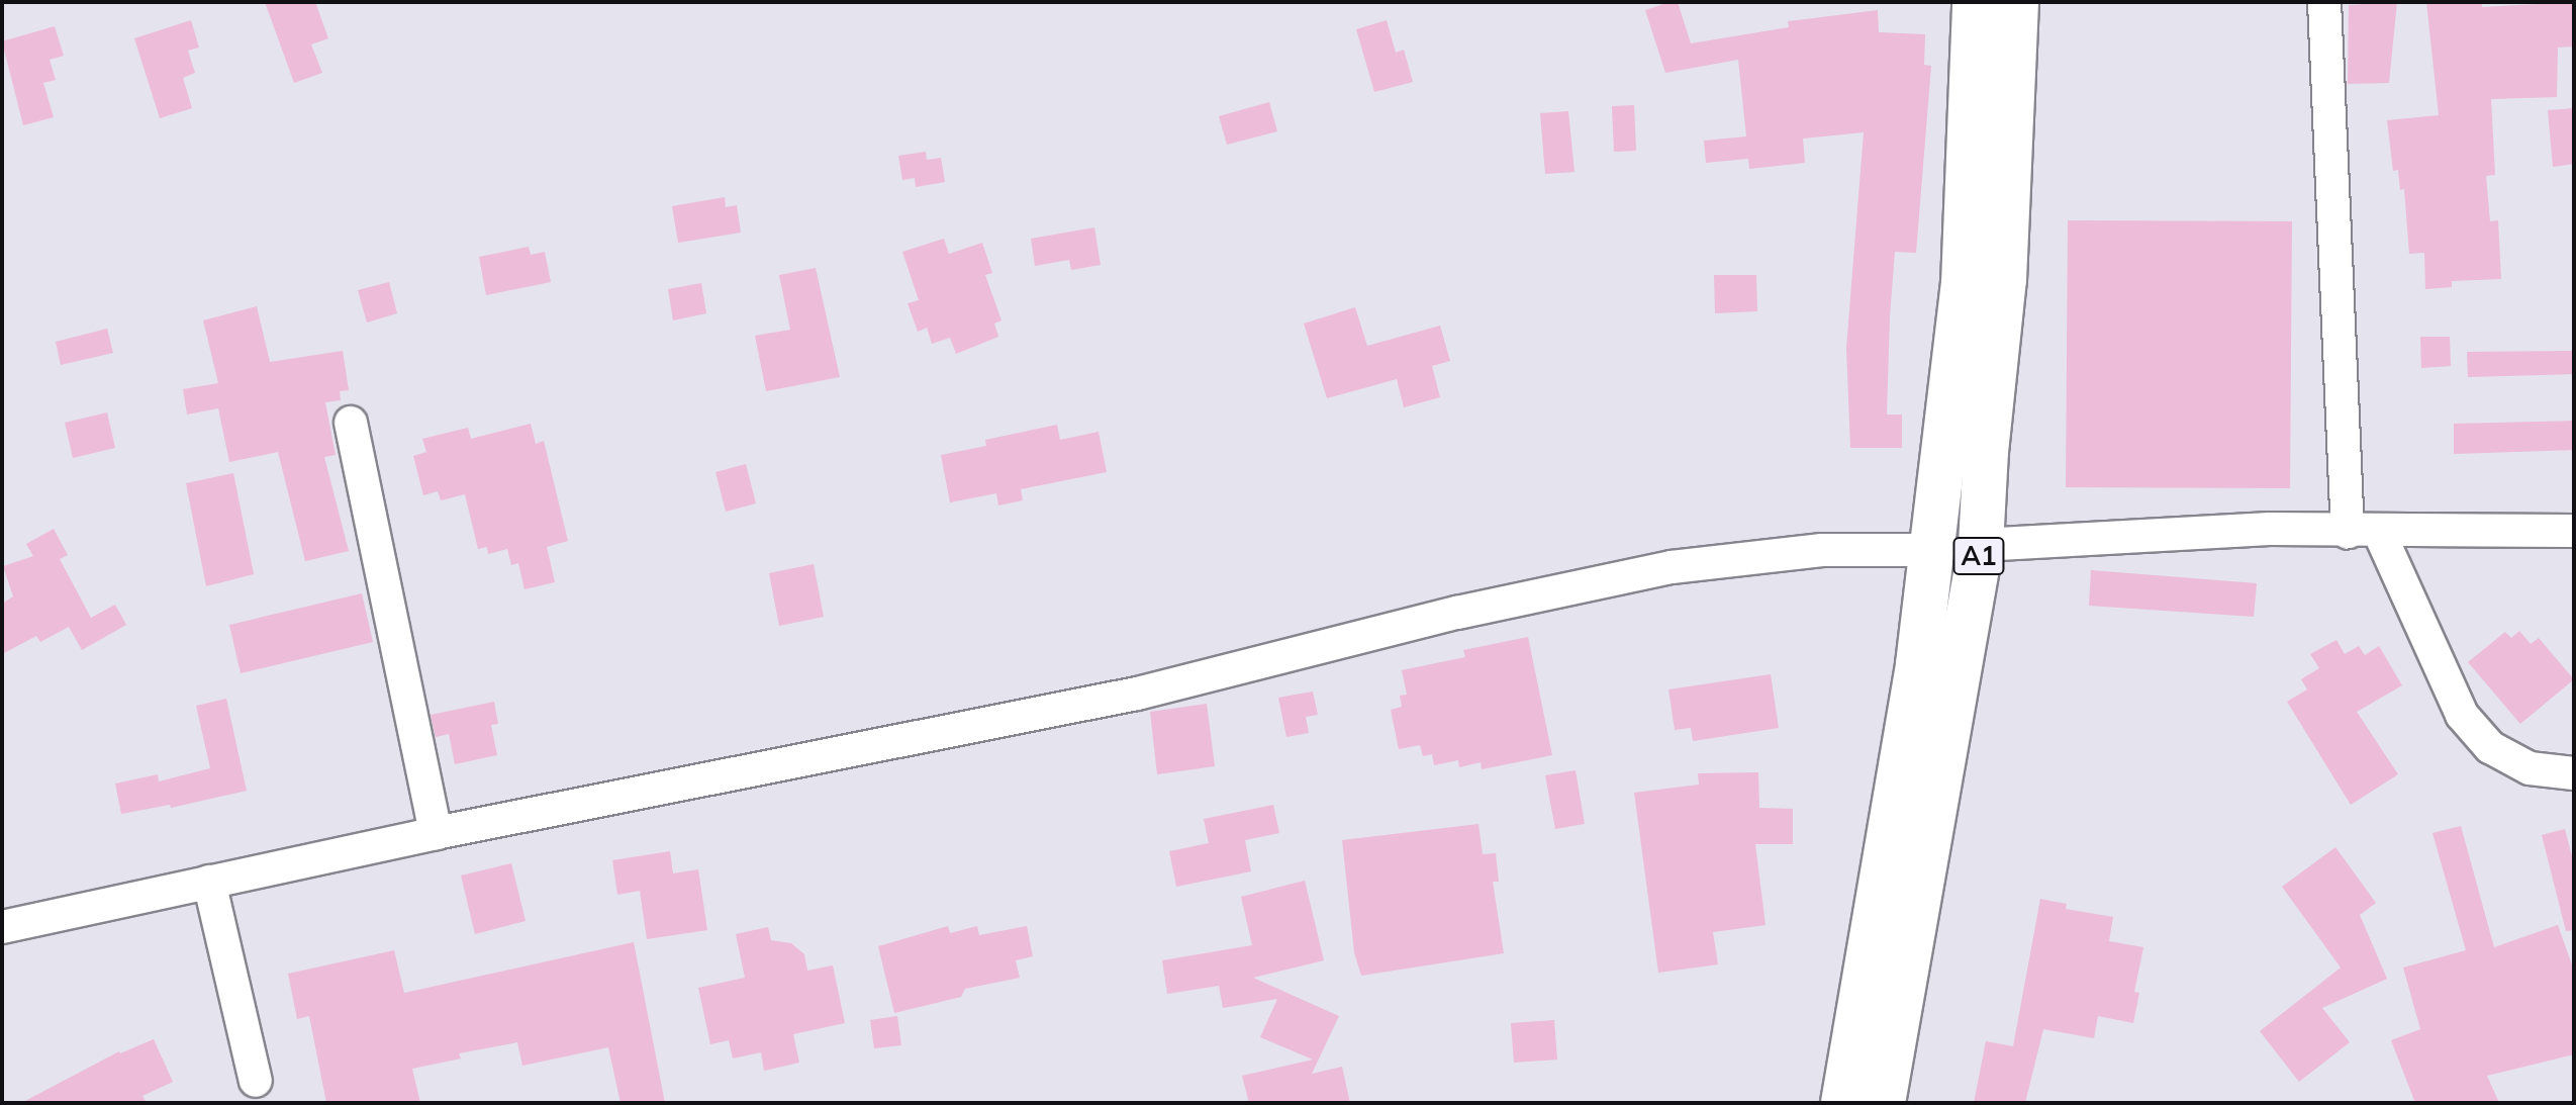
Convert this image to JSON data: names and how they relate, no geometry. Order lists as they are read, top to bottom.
{
  "streets": {
    "highway": ["A1"]
  }
}
